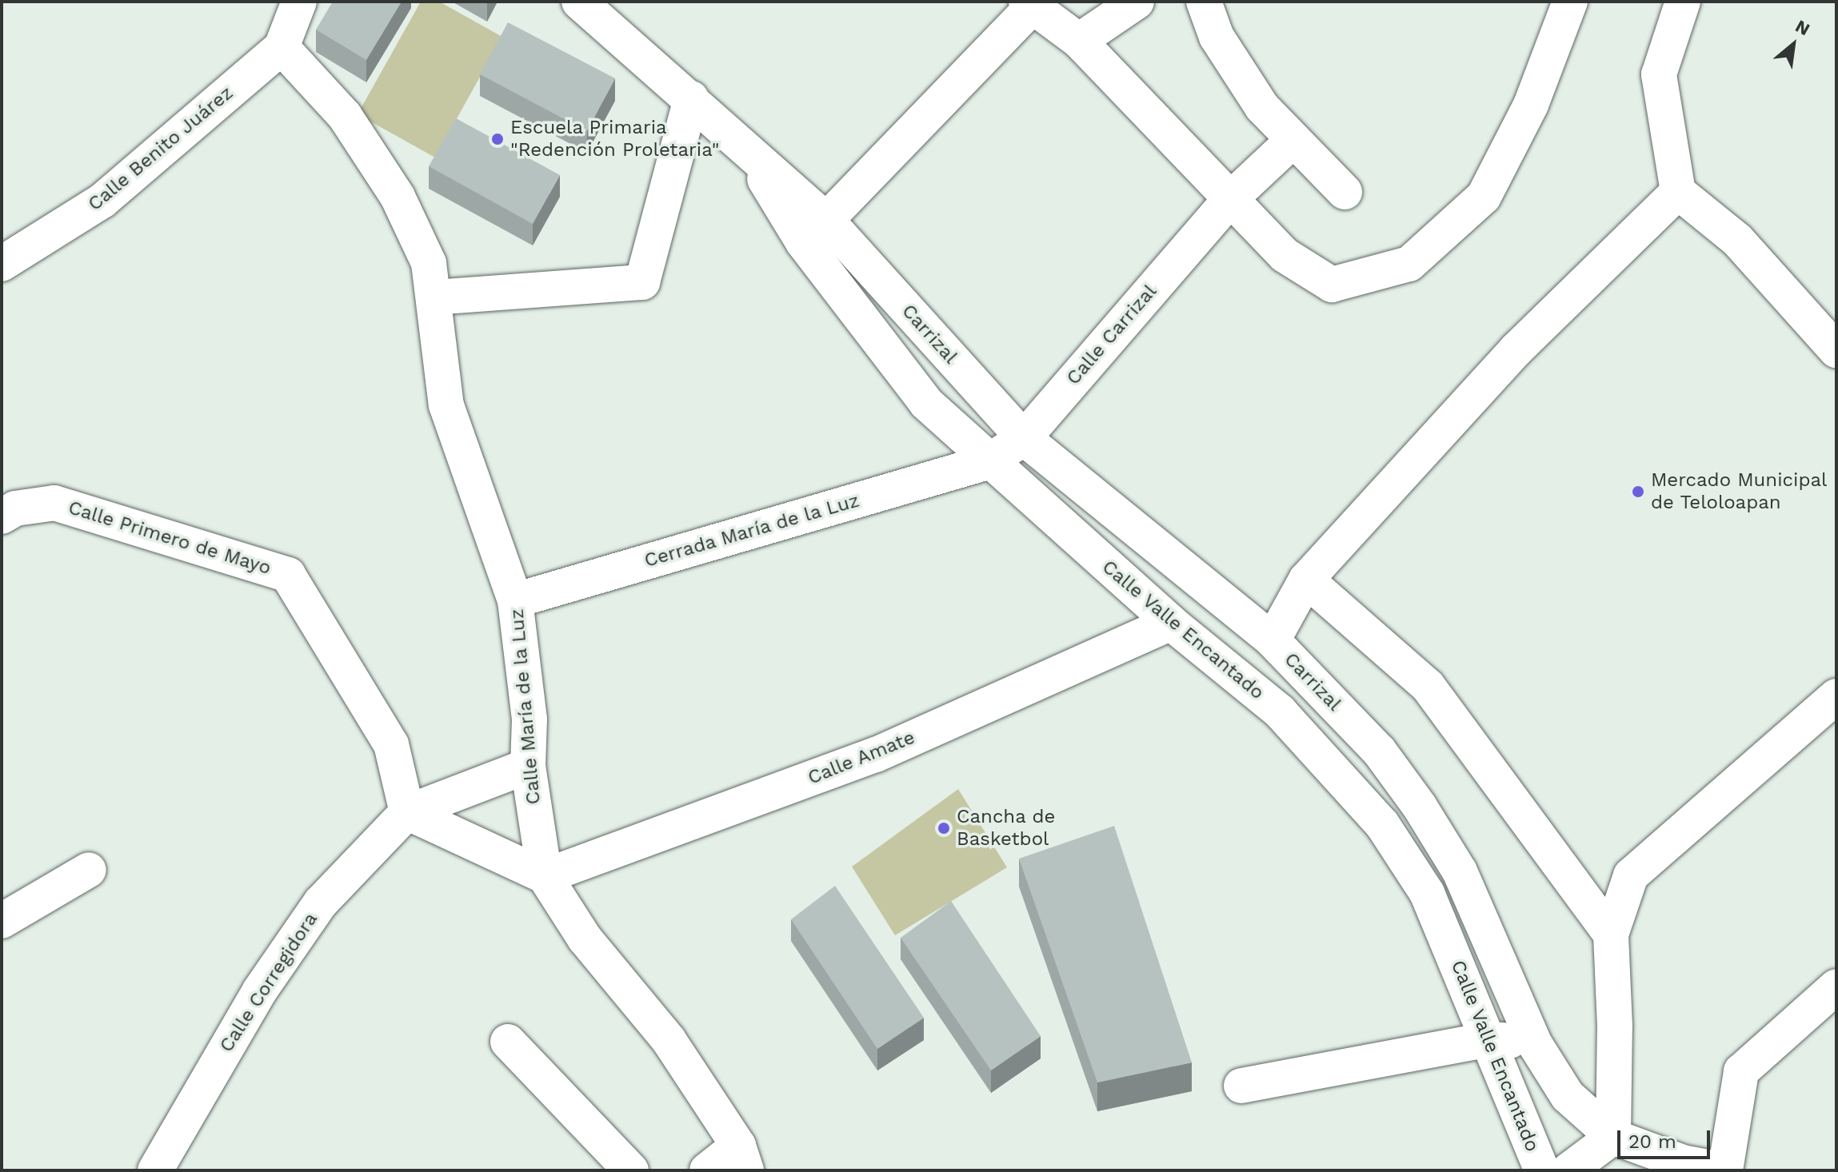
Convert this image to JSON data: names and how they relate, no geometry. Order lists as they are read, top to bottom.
{
  "streets": {
    "street": [
      "Calle Benito Juárez",
      "Carrizal",
      "Calle Carrizal",
      "Cerrada María de la Luz",
      "Calle Primero de Mayo",
      "Calle Valle Encantado",
      "Calle María de la Luz",
      "Calle Amate",
      "Calle Corregidora"
    ]
  },
  "crossings": [
    ["Calle Benito Juárez", "Calle María de la Luz"],
    ["Carrizal", "Calle Carrizal"],
    ["Carrizal", "Calle Valle Encantado"],
    ["Calle Carrizal", "Cerrada María de la Luz"],
    ["Calle Carrizal", "Calle Valle Encantado"],
    ["Cerrada María de la Luz", "Calle Valle Encantado"],
    ["Cerrada María de la Luz", "Calle María de la Luz"],
    ["Calle Primero de Mayo", "Calle Corregidora"],
    ["Calle Valle Encantado", "Calle Amate"],
    ["Calle María de la Luz", "Calle Amate"]
  ],
  "places": ["Escuela Primaria \"Redención Proletaria\"", "Mercado Municipal de Teloloapan", "Cancha de Basketbol"],
  "scale_bar": "20 m",
  "north": "top right"
}
